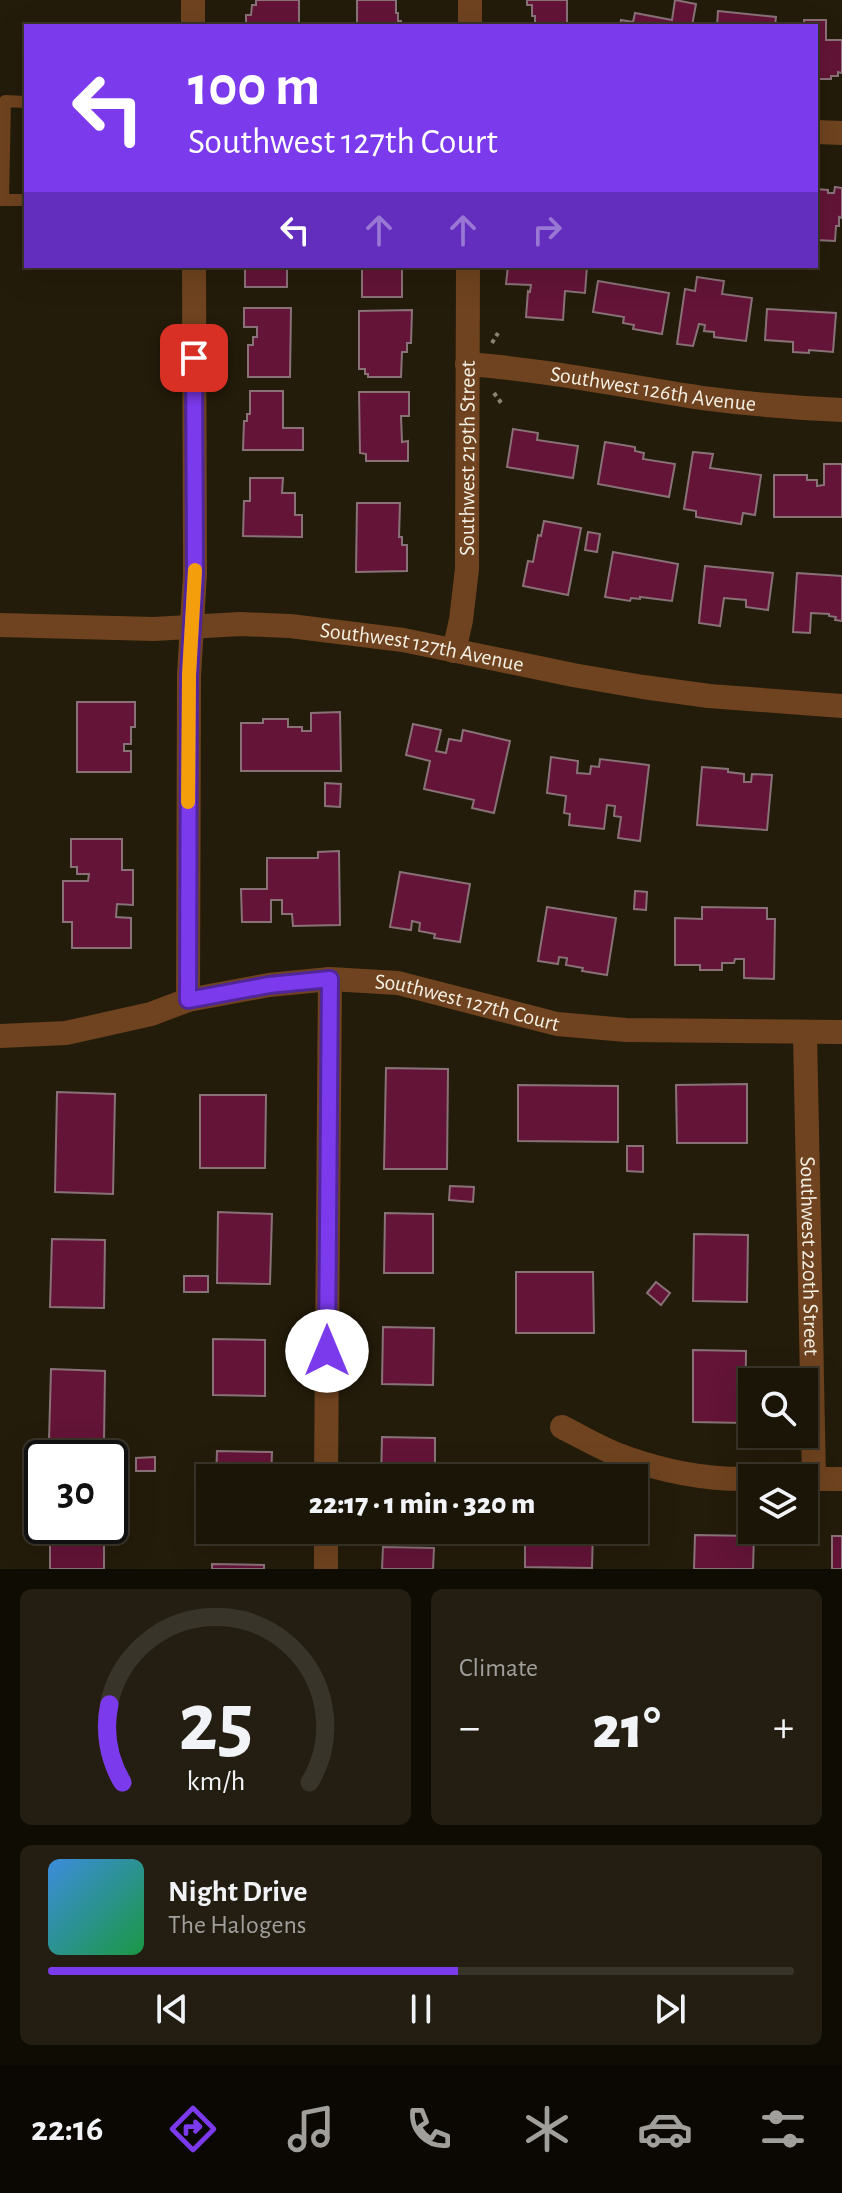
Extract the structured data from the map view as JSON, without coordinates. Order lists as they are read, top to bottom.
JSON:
{
  "streets": {
    "street": [
      "Southwest 126th Avenue",
      "Southwest 219th Street",
      "Southwest 127th Avenue",
      "Southwest 127th Court",
      "Southwest 220th Street"
    ]
  },
  "crossings": [
    ["Southwest 126th Avenue", "Southwest 219th Street"],
    ["Southwest 219th Street", "Southwest 127th Avenue"],
    ["Southwest 127th Court", "Southwest 220th Street"]
  ],
  "page": {
    "turn": ["100 m", "Southwest 127th Court"],
    "limit": "30",
    "trip": "22:17 · 1 min · 320 m",
    "tile": "Climate",
    "heat": ["−", "21°", "+"],
    "song": ["Night Drive", "The Halogens"],
    "tabs": "22:16",
    "gauge": ["25", "km/h"]
  }
}
